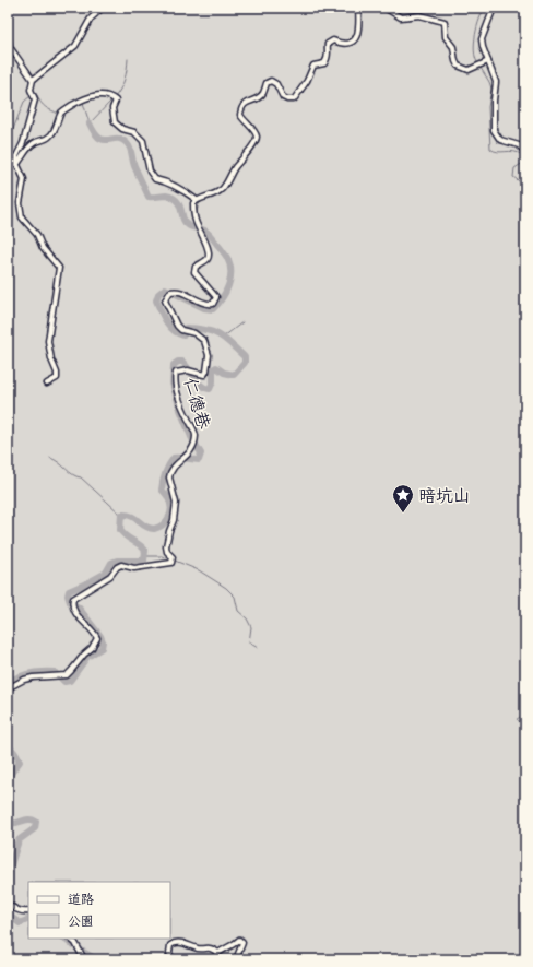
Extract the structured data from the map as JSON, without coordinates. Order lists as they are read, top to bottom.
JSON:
{
  "streets": {
    "street": ["仁德巷"]
  },
  "places": {
    "place": ["暗坑山"]
  },
  "legend": ["道路", "公園"]
}
